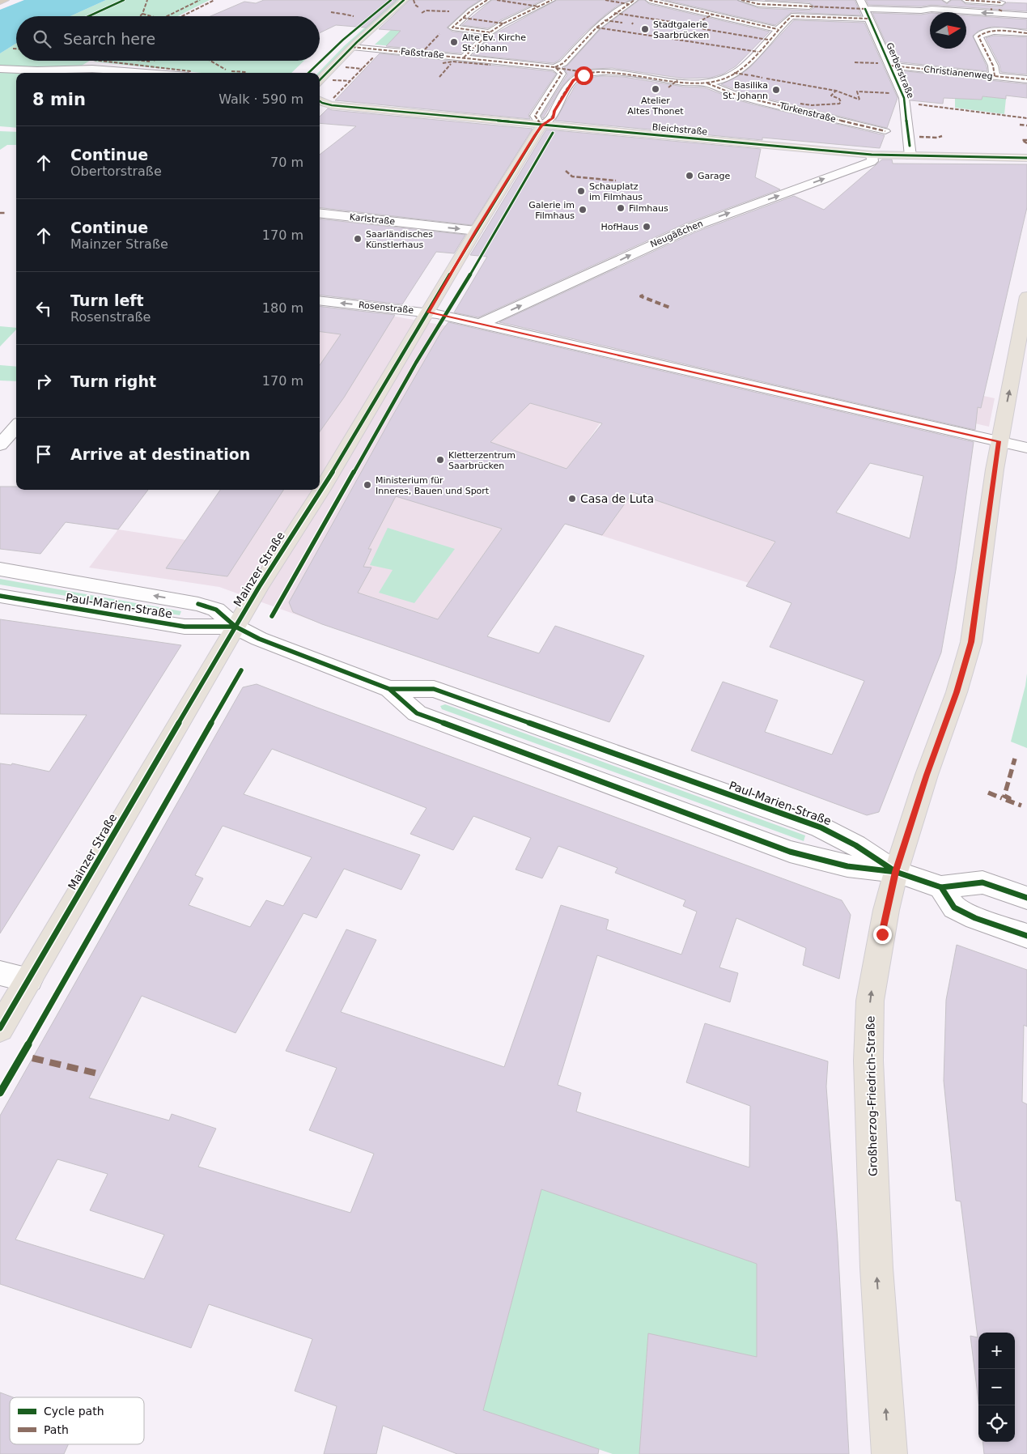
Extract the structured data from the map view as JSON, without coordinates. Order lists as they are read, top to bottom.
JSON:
{
  "streets": {
    "main road": ["Bleichstraße", "Mainzer Straße", "Großherzog-Friedrich-Straße"],
    "street": [
      "Faßstraße",
      "Gerberstraße",
      "Christianenweg",
      "Türkenstraße",
      "Karlstraße",
      "Neugäßchen",
      "Rosenstraße",
      "Paul-Marien-Straße"
    ]
  },
  "crossings": [
    ["Faßstraße", "Türkenstraße"],
    ["Gerberstraße", "Christianenweg"],
    ["Gerberstraße", "Bleichstraße"],
    ["Bleichstraße", "Neugäßchen"],
    ["Bleichstraße", "Mainzer Straße"],
    ["Karlstraße", "Mainzer Straße"],
    ["Neugäßchen", "Rosenstraße"],
    ["Rosenstraße", "Mainzer Straße"],
    ["Rosenstraße", "Großherzog-Friedrich-Straße"],
    ["Mainzer Straße", "Paul-Marien-Straße"],
    ["Paul-Marien-Straße", "Großherzog-Friedrich-Straße"]
  ],
  "one_way": ["Karlstraße", "Neugäßchen", "Großherzog-Friedrich-Straße"],
  "places": [
    "Stadtgalerie Saarbrücken",
    "Alte Ev. Kirche St. Johann",
    "Atelier Altes Thonet",
    "Basilika St. Johann",
    "Garage",
    "Schauplatz im Filmhaus",
    "Filmhaus",
    "Galerie im Filmhaus",
    "HofHaus",
    "Saarländisches Künstlerhaus",
    "Kletterzentrum Saarbrücken",
    "Ministerium für Inneres, Bauen und Sport",
    "Casa de Luta"
  ],
  "legend": ["Cycle path", "Path"],
  "north": "right",
  "page": {
    "search": "Search here",
    "heading": ["8 min", "Walk · 590 m"],
    "list": [
      ["Continue", "Obertorstraße", "70 m"],
      ["Continue", "Mainzer Straße", "170 m"],
      ["Turn left", "Rosenstraße", "180 m"],
      ["Turn right", "170 m"],
      "Arrive at destination"
    ],
    "map_buttons": ["+", "−"]
  }
}
